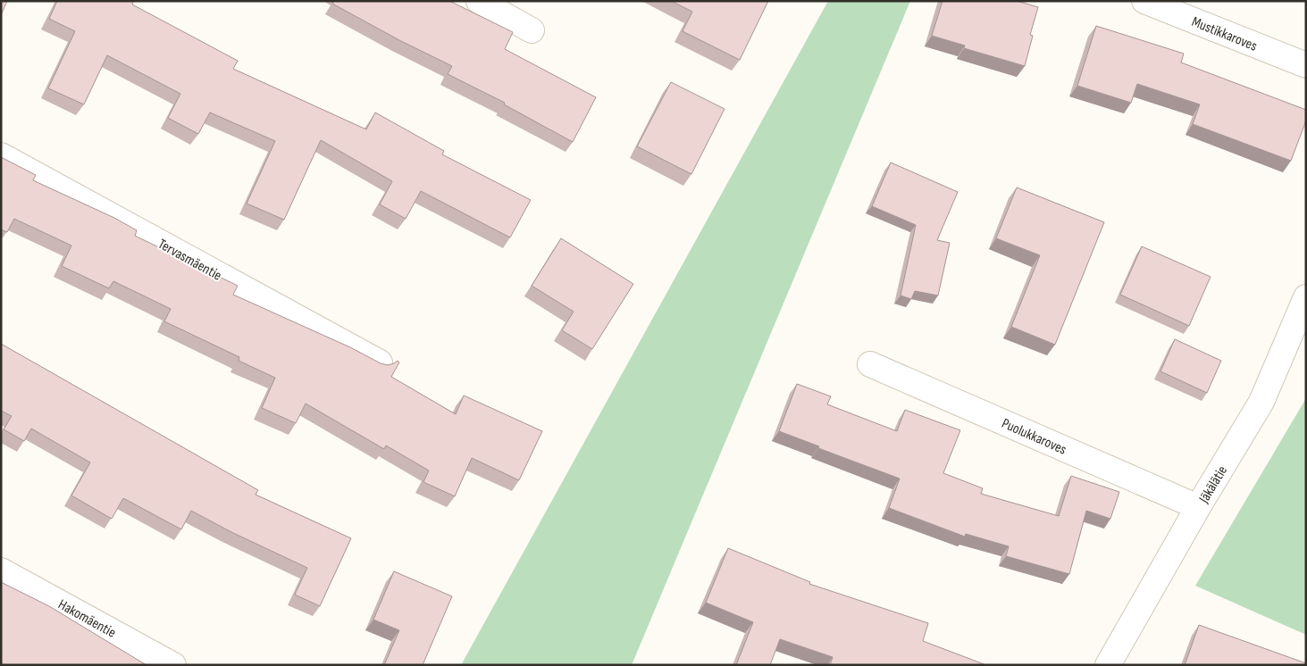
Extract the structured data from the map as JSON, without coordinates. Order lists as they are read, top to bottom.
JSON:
{
  "streets": {
    "street": [
      "Mustikkaroves",
      "Tervasmäentie",
      "Puolukkaroves",
      "Jäkälätie",
      "Hakomäentie"
    ]
  },
  "crossings": [
    ["Puolukkaroves", "Jäkälätie"]
  ]
}
